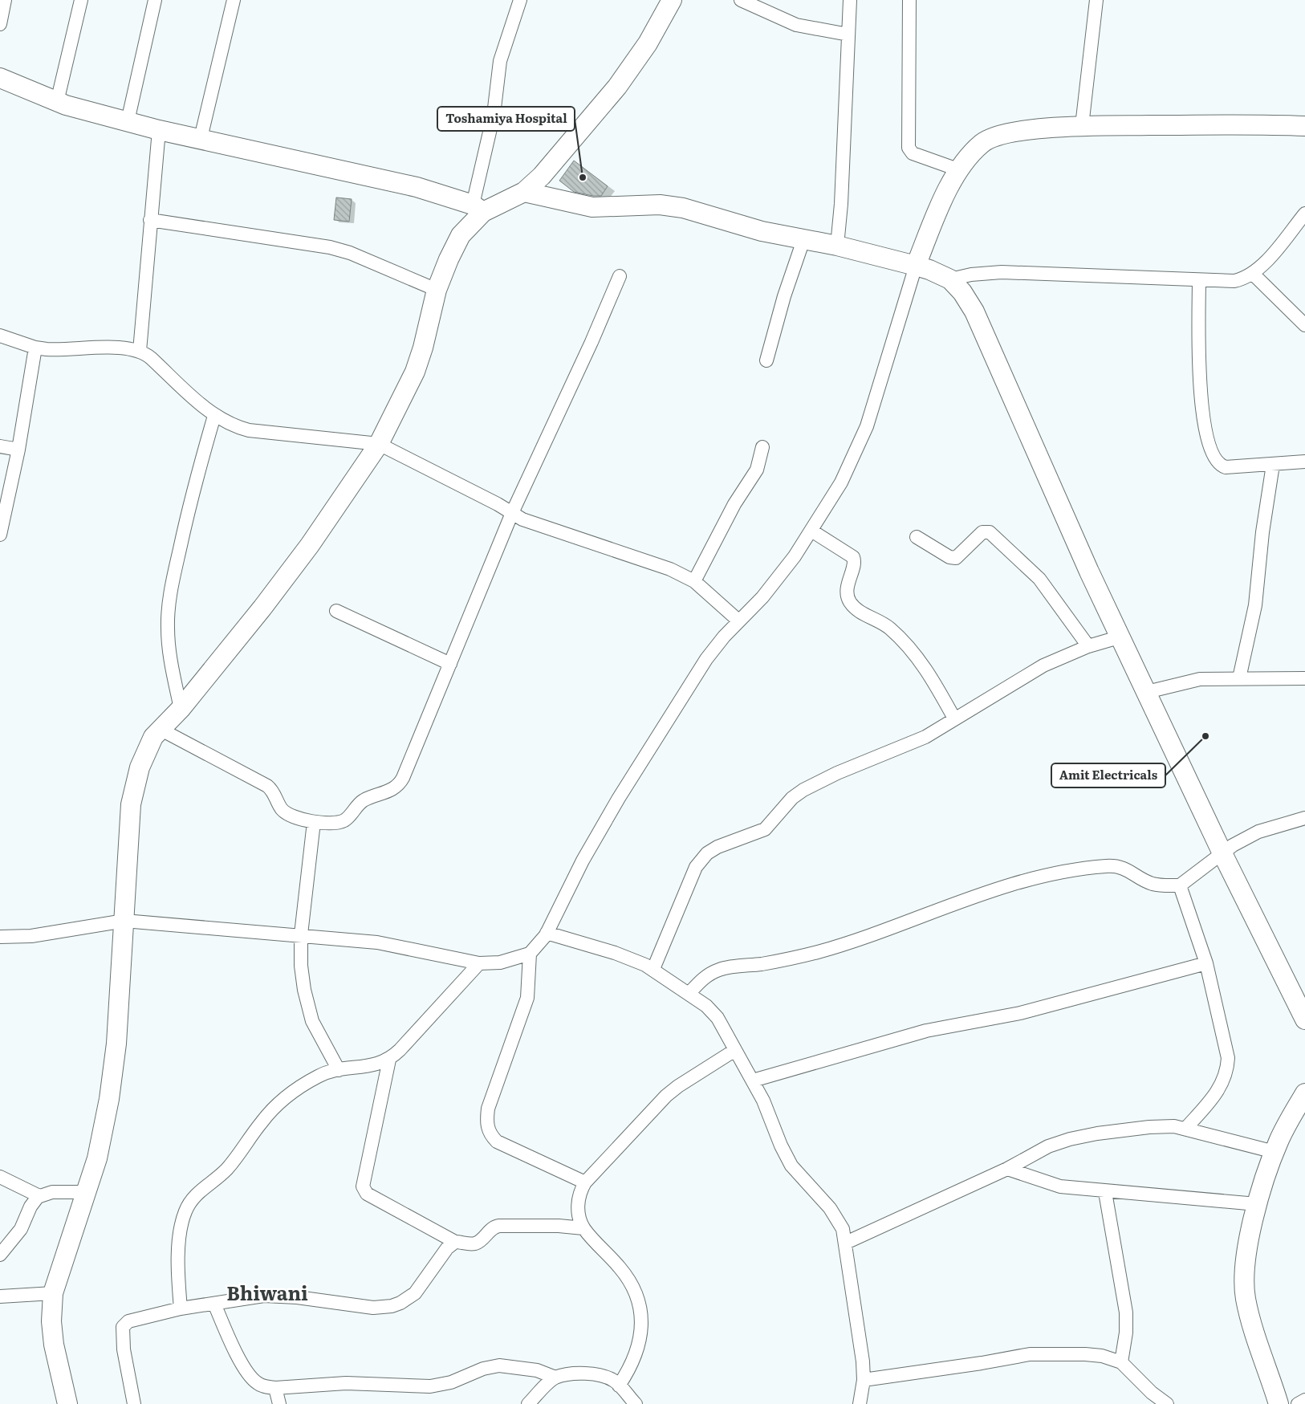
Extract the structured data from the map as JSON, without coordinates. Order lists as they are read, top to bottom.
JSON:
{
  "districts": ["Bhiwani"],
  "places": ["Toshamiya Hospital", "Amit Electricals"]
}
